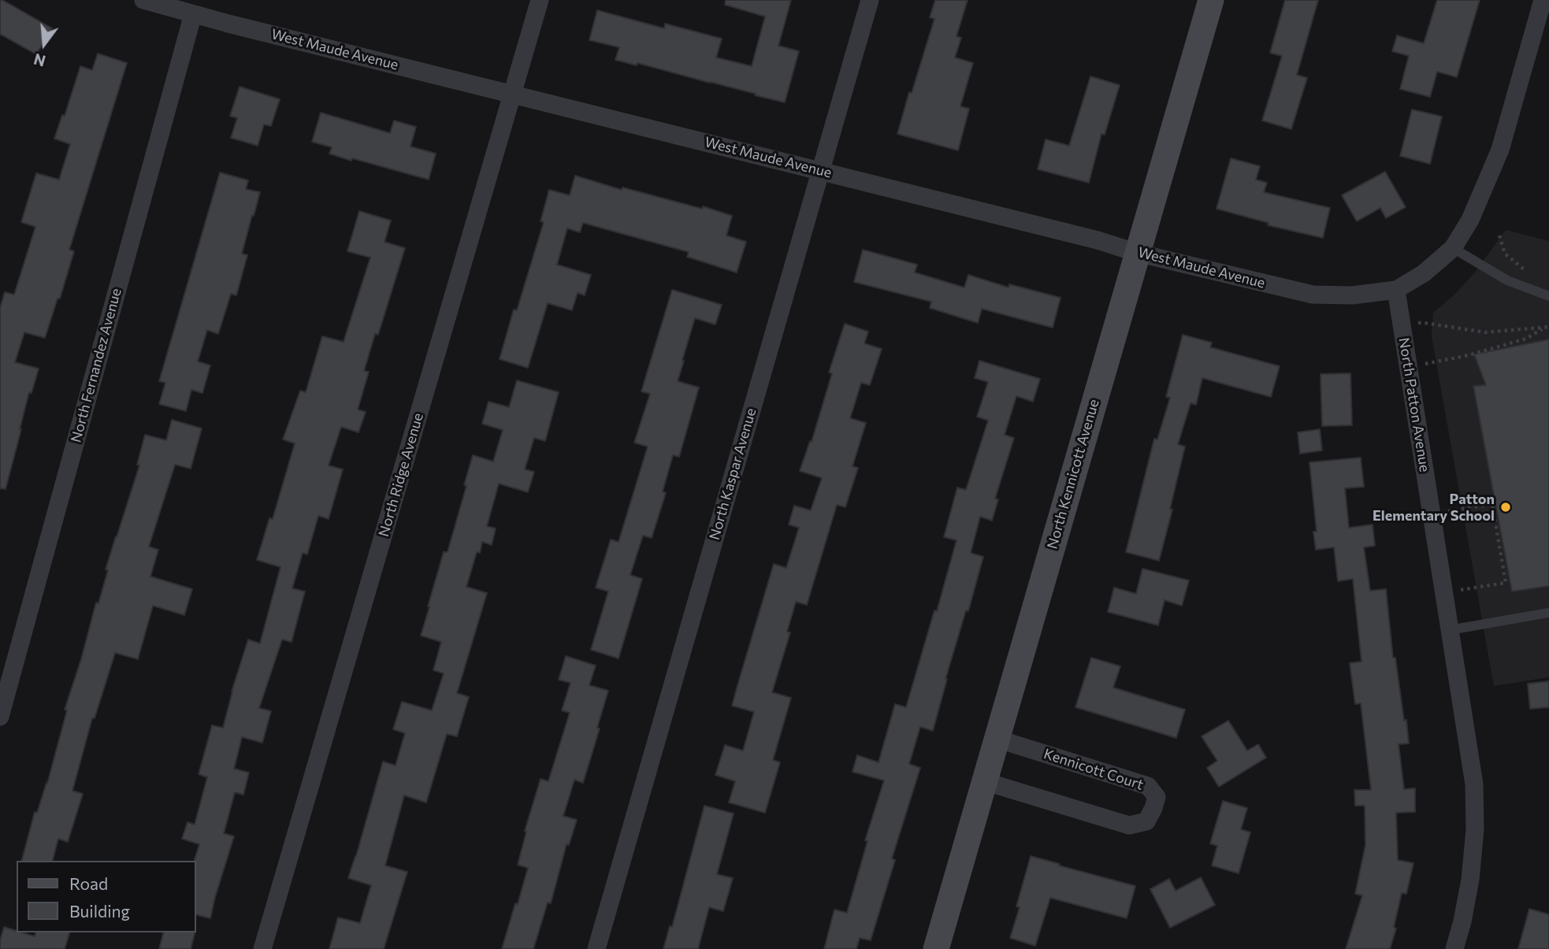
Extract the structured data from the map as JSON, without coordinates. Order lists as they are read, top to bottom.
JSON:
{
  "streets": {
    "street": [
      "West Maude Avenue",
      "North Fernandez Avenue",
      "North Patton Avenue",
      "North Kaspar Avenue",
      "North Kennicott Avenue",
      "North Ridge Avenue",
      "Kennicott Court"
    ]
  },
  "crossings": [
    ["West Maude Avenue", "North Fernandez Avenue"],
    ["West Maude Avenue", "North Patton Avenue"],
    ["West Maude Avenue", "North Kaspar Avenue"],
    ["West Maude Avenue", "North Kennicott Avenue"],
    ["West Maude Avenue", "North Ridge Avenue"],
    ["North Kennicott Avenue", "Kennicott Court"]
  ],
  "places": ["Patton Elementary School"],
  "legend": ["Road", "Building"],
  "north": "bottom"
}
